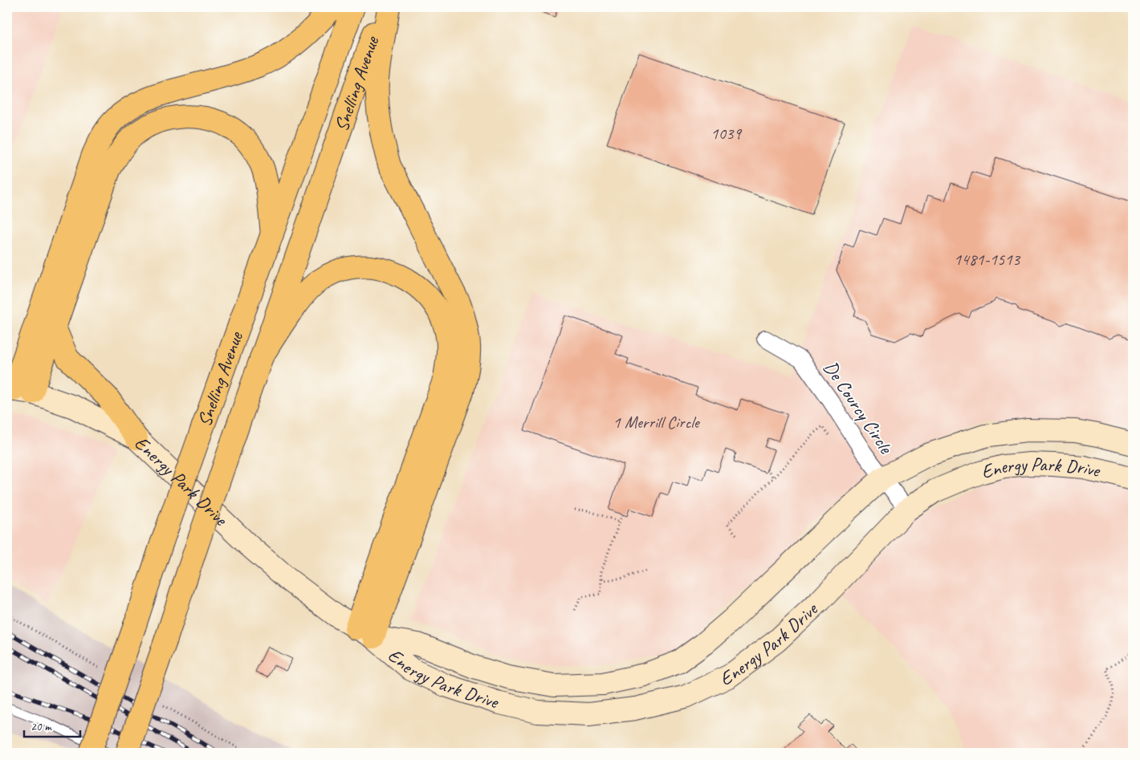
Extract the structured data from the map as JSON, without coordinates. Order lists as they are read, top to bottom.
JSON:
{
  "streets": {
    "main road": ["Snelling Avenue"],
    "street": ["De Courcy Circle", "Energy Park Drive"]
  },
  "crossings": [
    ["De Courcy Circle", "Energy Park Drive"]
  ],
  "house_numbers": ["1039", "1481-1513", "1 Merrill Circle"],
  "scale_bar": "20 m"
}
